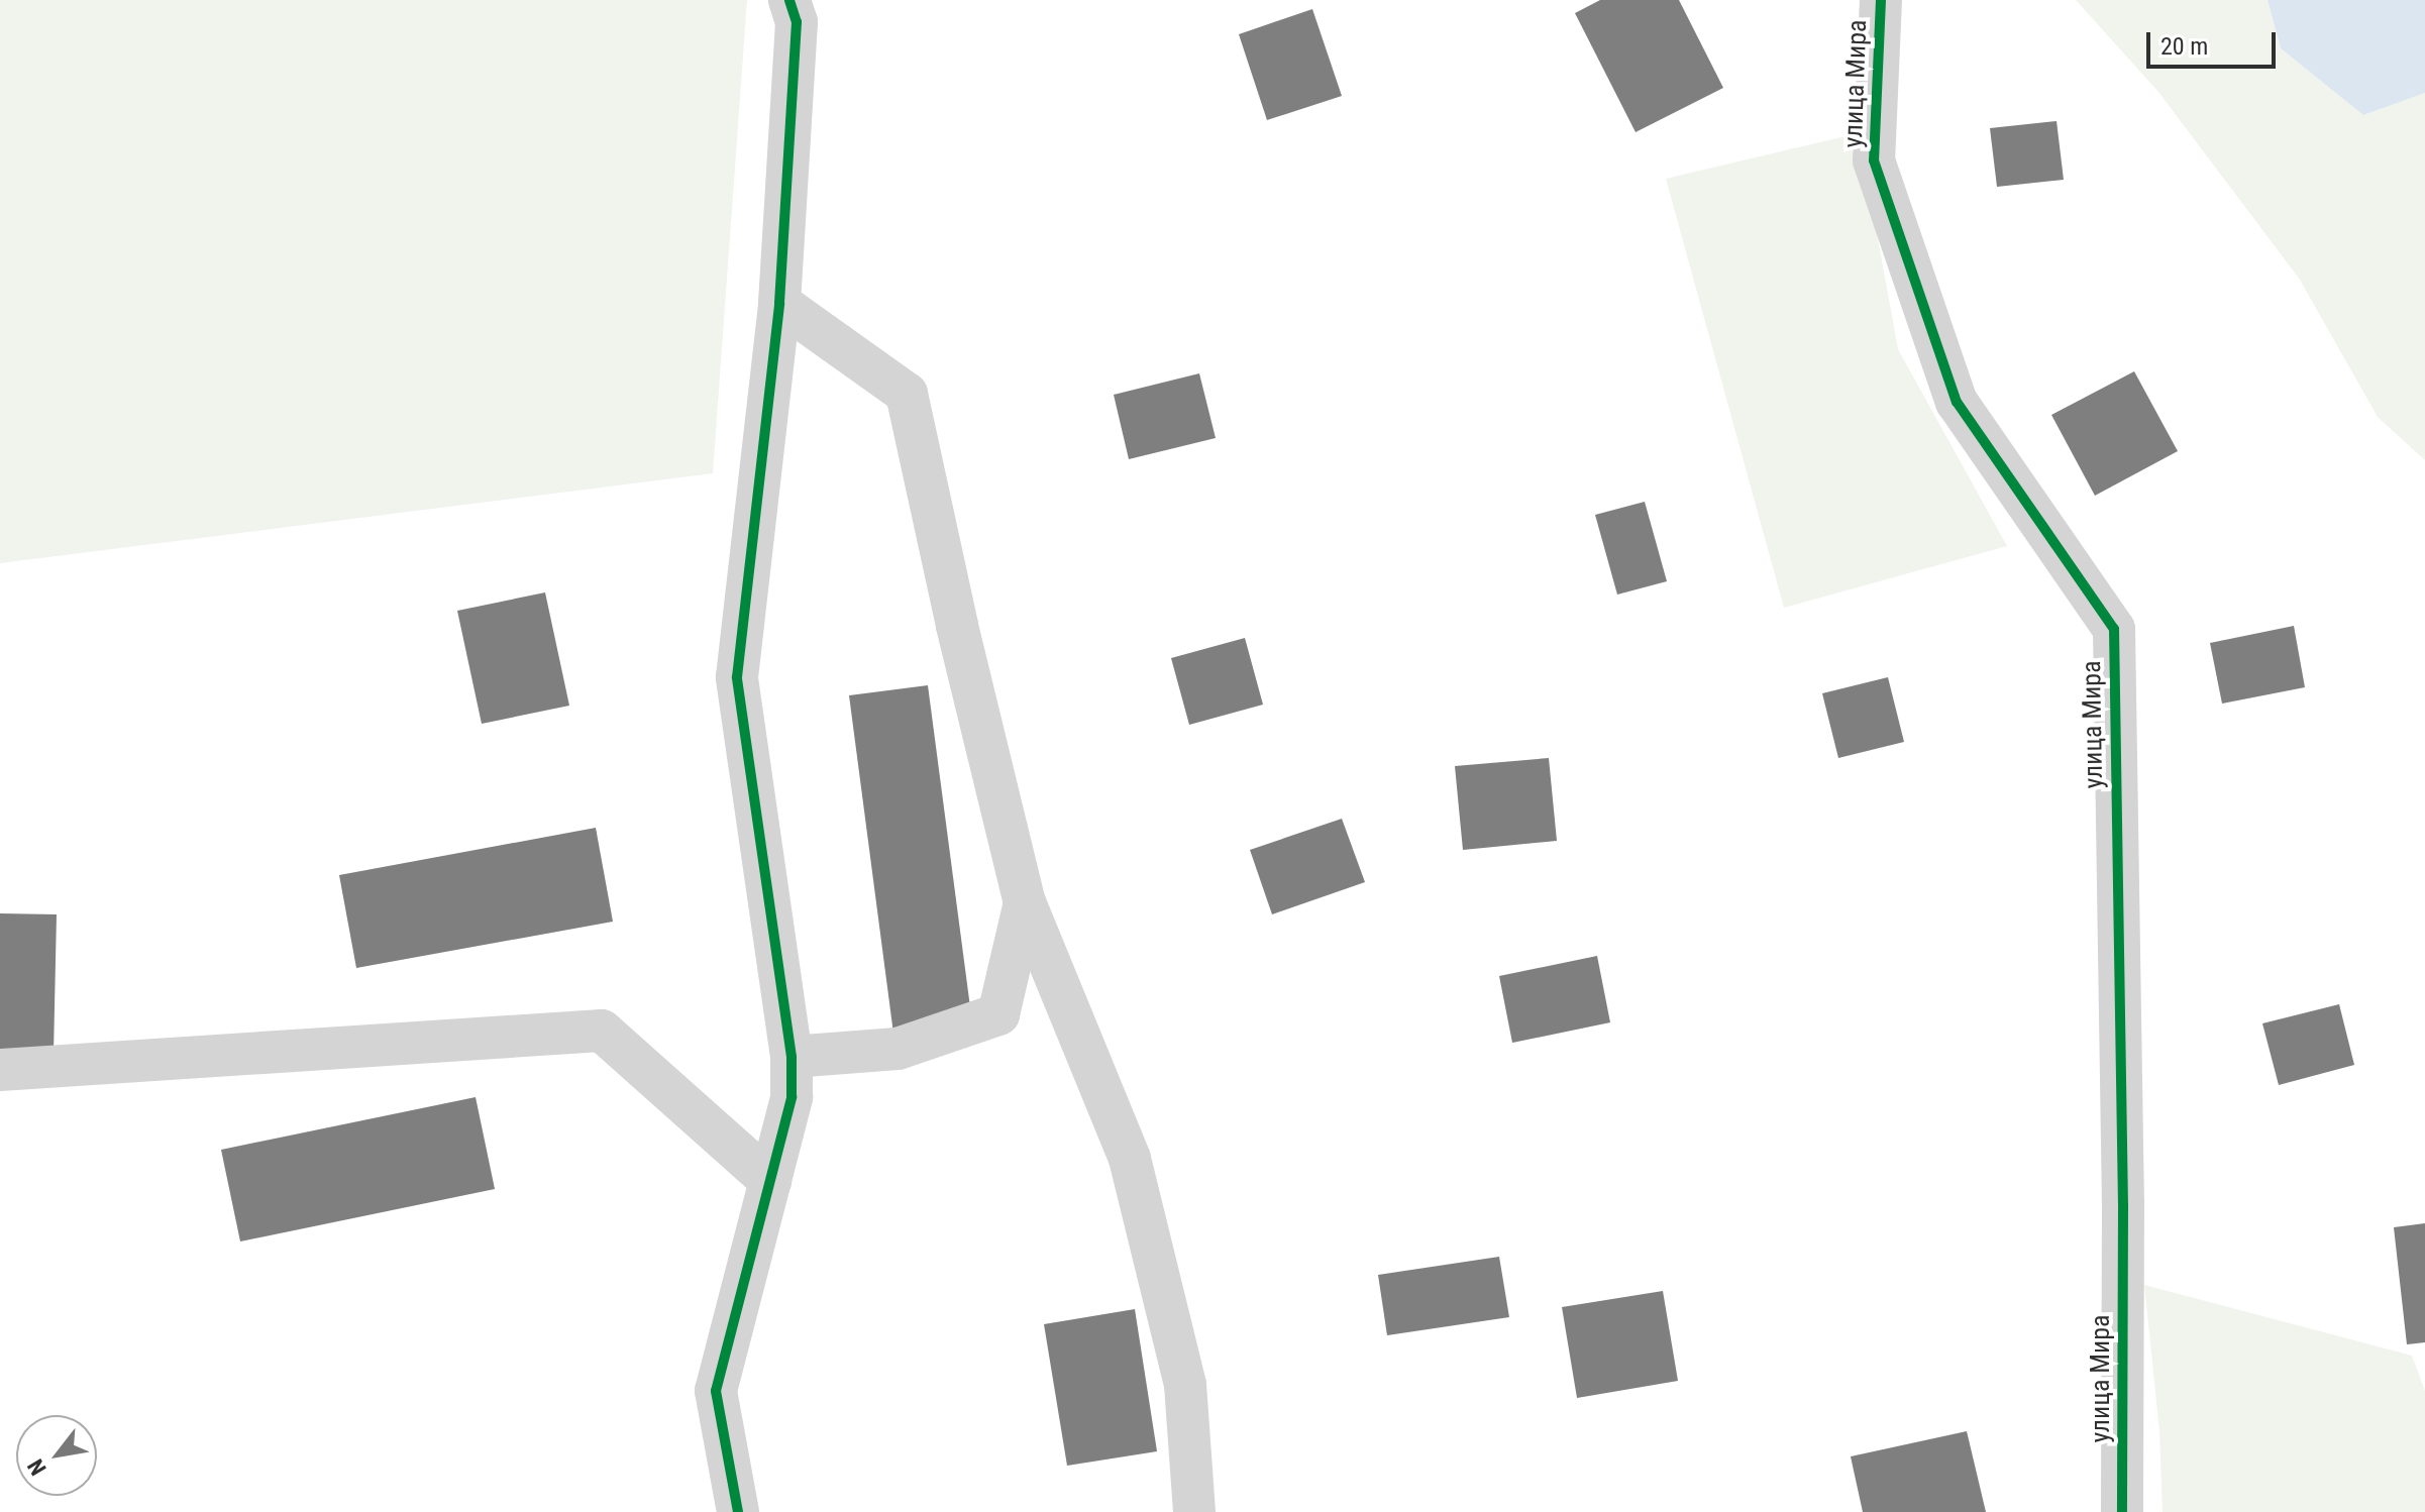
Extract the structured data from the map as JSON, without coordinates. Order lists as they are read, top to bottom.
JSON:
{
  "streets": {
    "street": ["улица Мира"]
  },
  "scale_bar": "20 m",
  "north": "bottom left"
}
